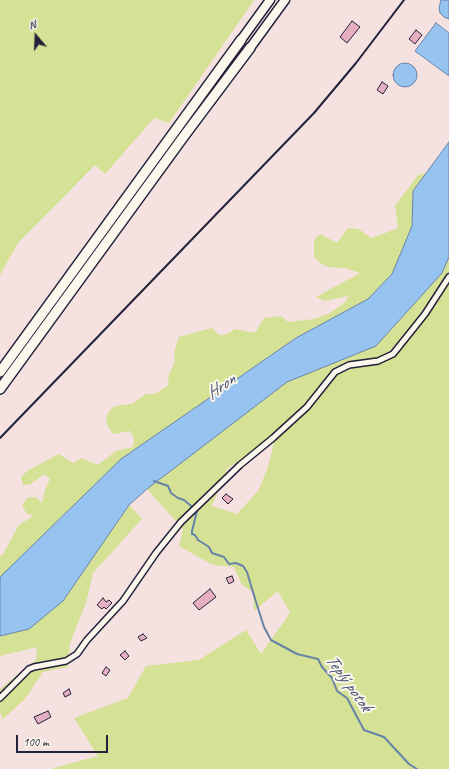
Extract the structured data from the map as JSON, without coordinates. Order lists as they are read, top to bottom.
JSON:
{
  "water": ["Hron", "Teplý potok"],
  "scale_bar": "100 m",
  "north": "top"
}
